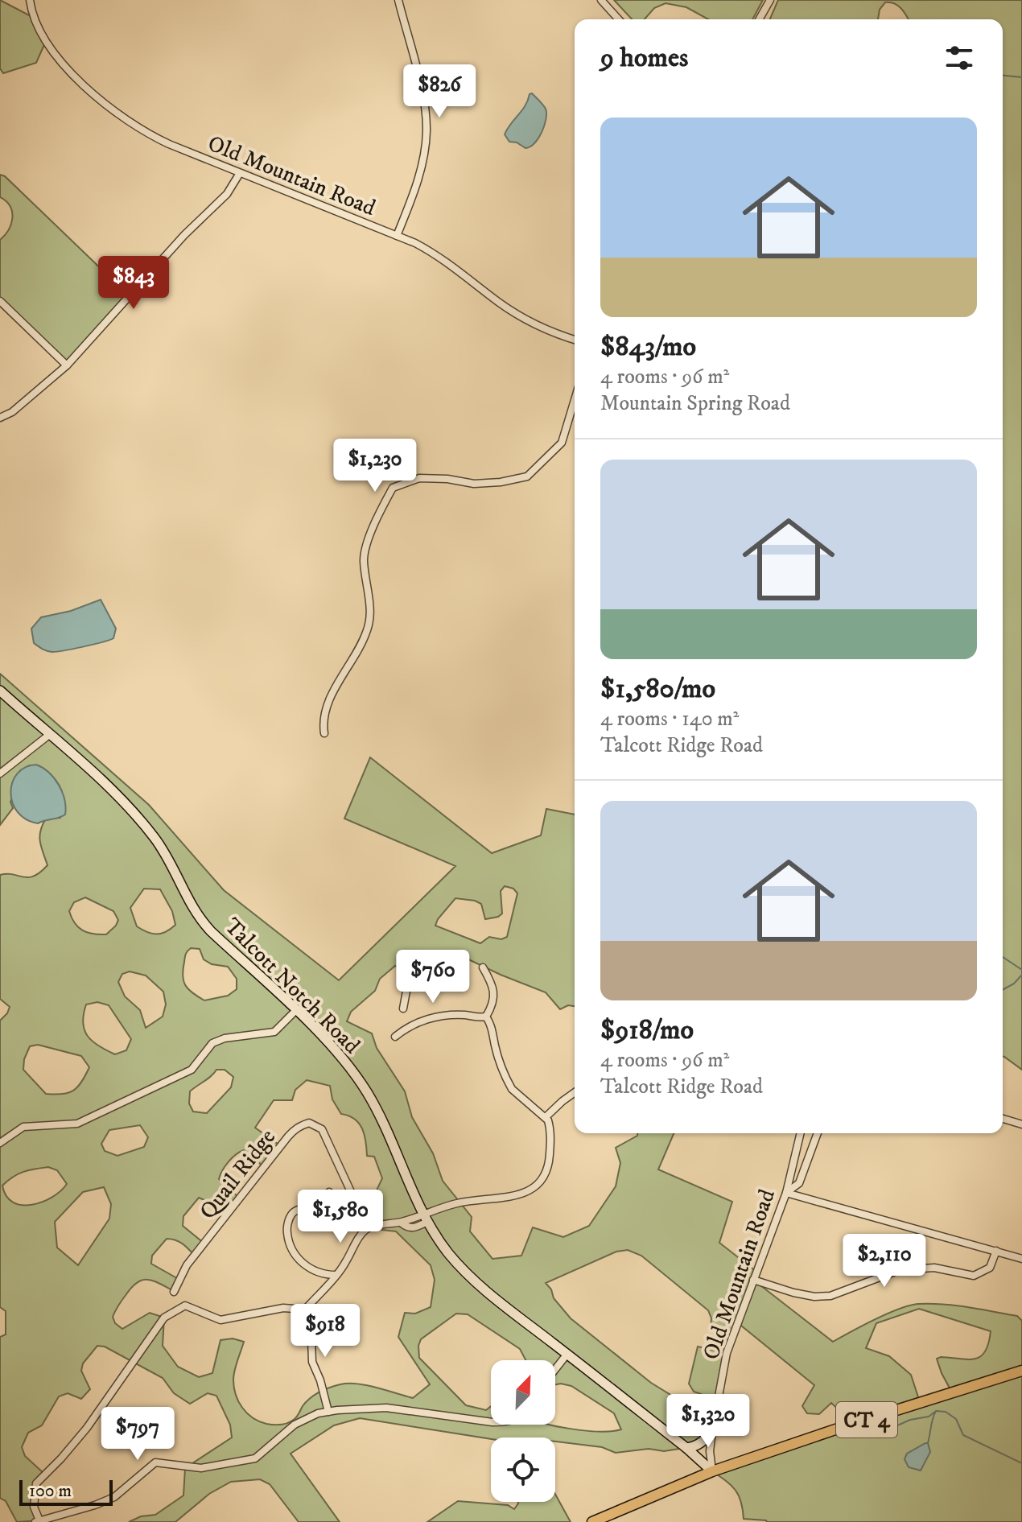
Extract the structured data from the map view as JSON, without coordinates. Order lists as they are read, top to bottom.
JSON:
{
  "streets": {
    "main road": ["CT 4"],
    "street": ["Old Mountain Road", "Talcott Notch Road", "Quail Ridge"]
  },
  "crossings": [
    ["Old Mountain Road", "Talcott Notch Road"],
    ["Old Mountain Road", "CT 4"],
    ["Talcott Notch Road", "CT 4"]
  ],
  "scale_bar": "100 m",
  "north": "top right",
  "page": {
    "heading": "9 homes",
    "price": [
      "$826",
      "$843",
      "$1,230",
      "$760",
      "$1,580",
      "$2,110",
      "$918",
      "$1,320",
      "$797"
    ],
    "list": [
      {
        "name": "$843/mo",
        "note": "4 rooms · 96 m² · Mountain Spring Road"
      },
      {
        "name": "$1,580/mo",
        "note": "4 rooms · 140 m² · Talcott Ridge Road"
      },
      {
        "name": "$918/mo",
        "note": "4 rooms · 96 m² · Talcott Ridge Road"
      }
    ],
    "scale": "100 m"
  }
}
